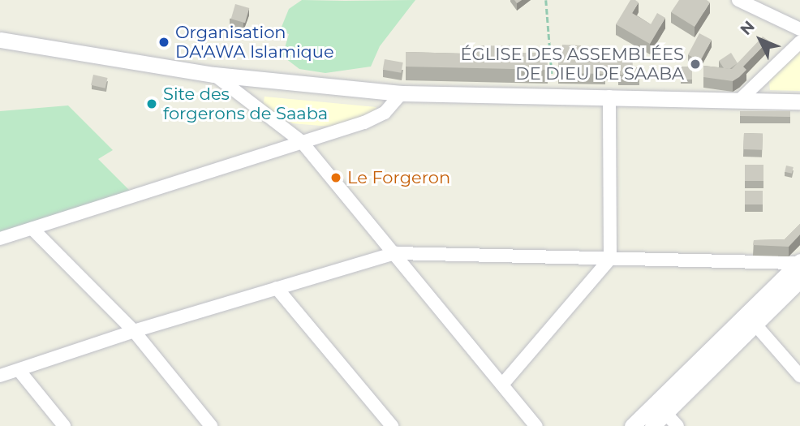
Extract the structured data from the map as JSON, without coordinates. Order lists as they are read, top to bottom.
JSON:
{
  "places": [
    "Organisation DA'AWA Islamique",
    "ÉGLISE DES ASSEMBLÉES DE DIEU DE SAABA",
    "Site des forgerons de Saaba",
    "Le Forgeron"
  ],
  "north": "top left"
}
